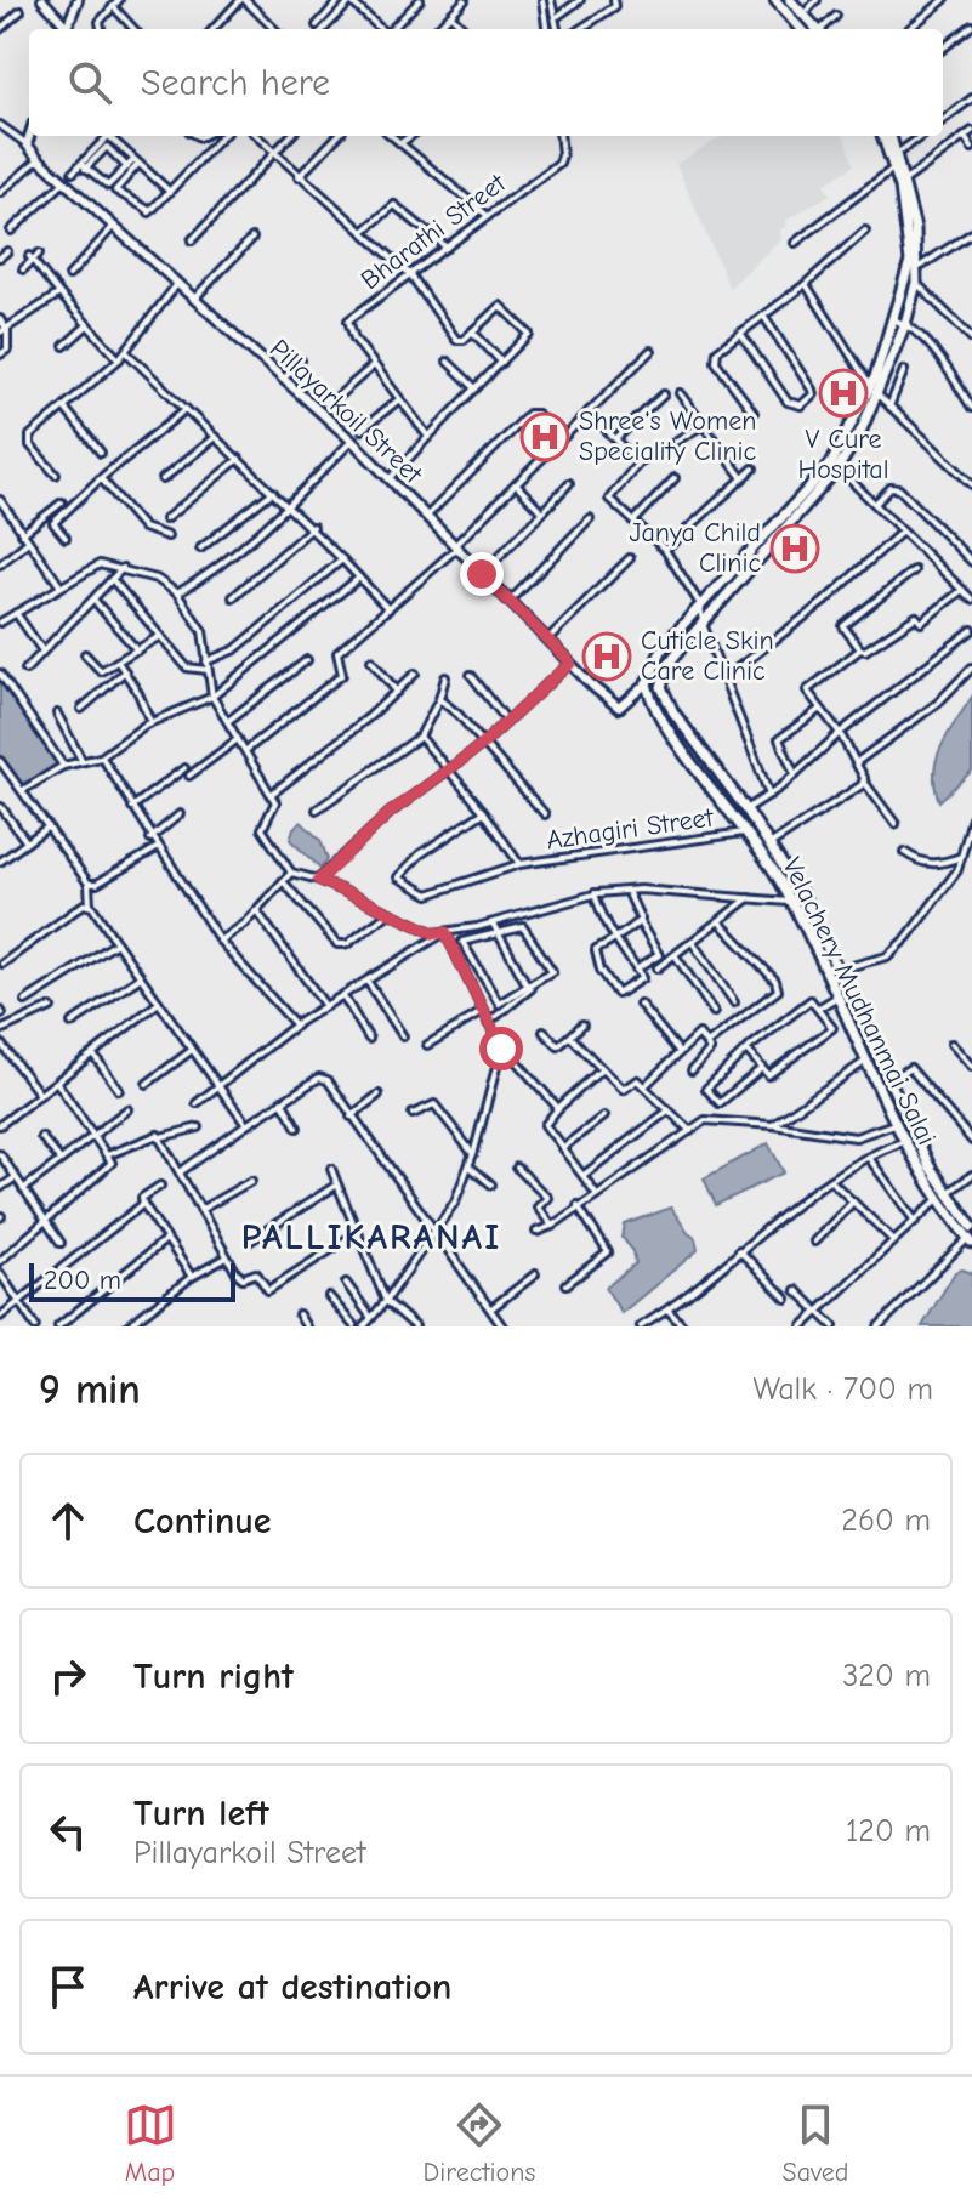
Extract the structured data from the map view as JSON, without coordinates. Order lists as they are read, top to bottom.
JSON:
{
  "streets": {
    "main road": ["Velachery Mudhanmai Salai"],
    "street": ["Bharathi Street", "Pillayarkoil Street", "Azhagiri Street"]
  },
  "crossings": [
    ["Pillayarkoil Street", "Velachery Mudhanmai Salai"],
    ["Azhagiri Street", "Velachery Mudhanmai Salai"]
  ],
  "districts": ["PALLIKARANAI"],
  "places": {
    "hospital": [
      "V Cure Hospital",
      "Shree's Women Speciality Clinic",
      "Janya Child Clinic",
      "Cuticle Skin Care Clinic"
    ]
  },
  "scale_bar": "200 m",
  "page": {
    "search": "Search here",
    "scale": "200 m",
    "heading": ["9 min", "Walk · 700 m"],
    "list": [
      ["Continue", "260 m"],
      ["Turn right", "320 m"],
      ["Turn left", "Pillayarkoil Street", "120 m"],
      "Arrive at destination"
    ],
    "nav": ["Map", "Directions", "Saved"]
  }
}
